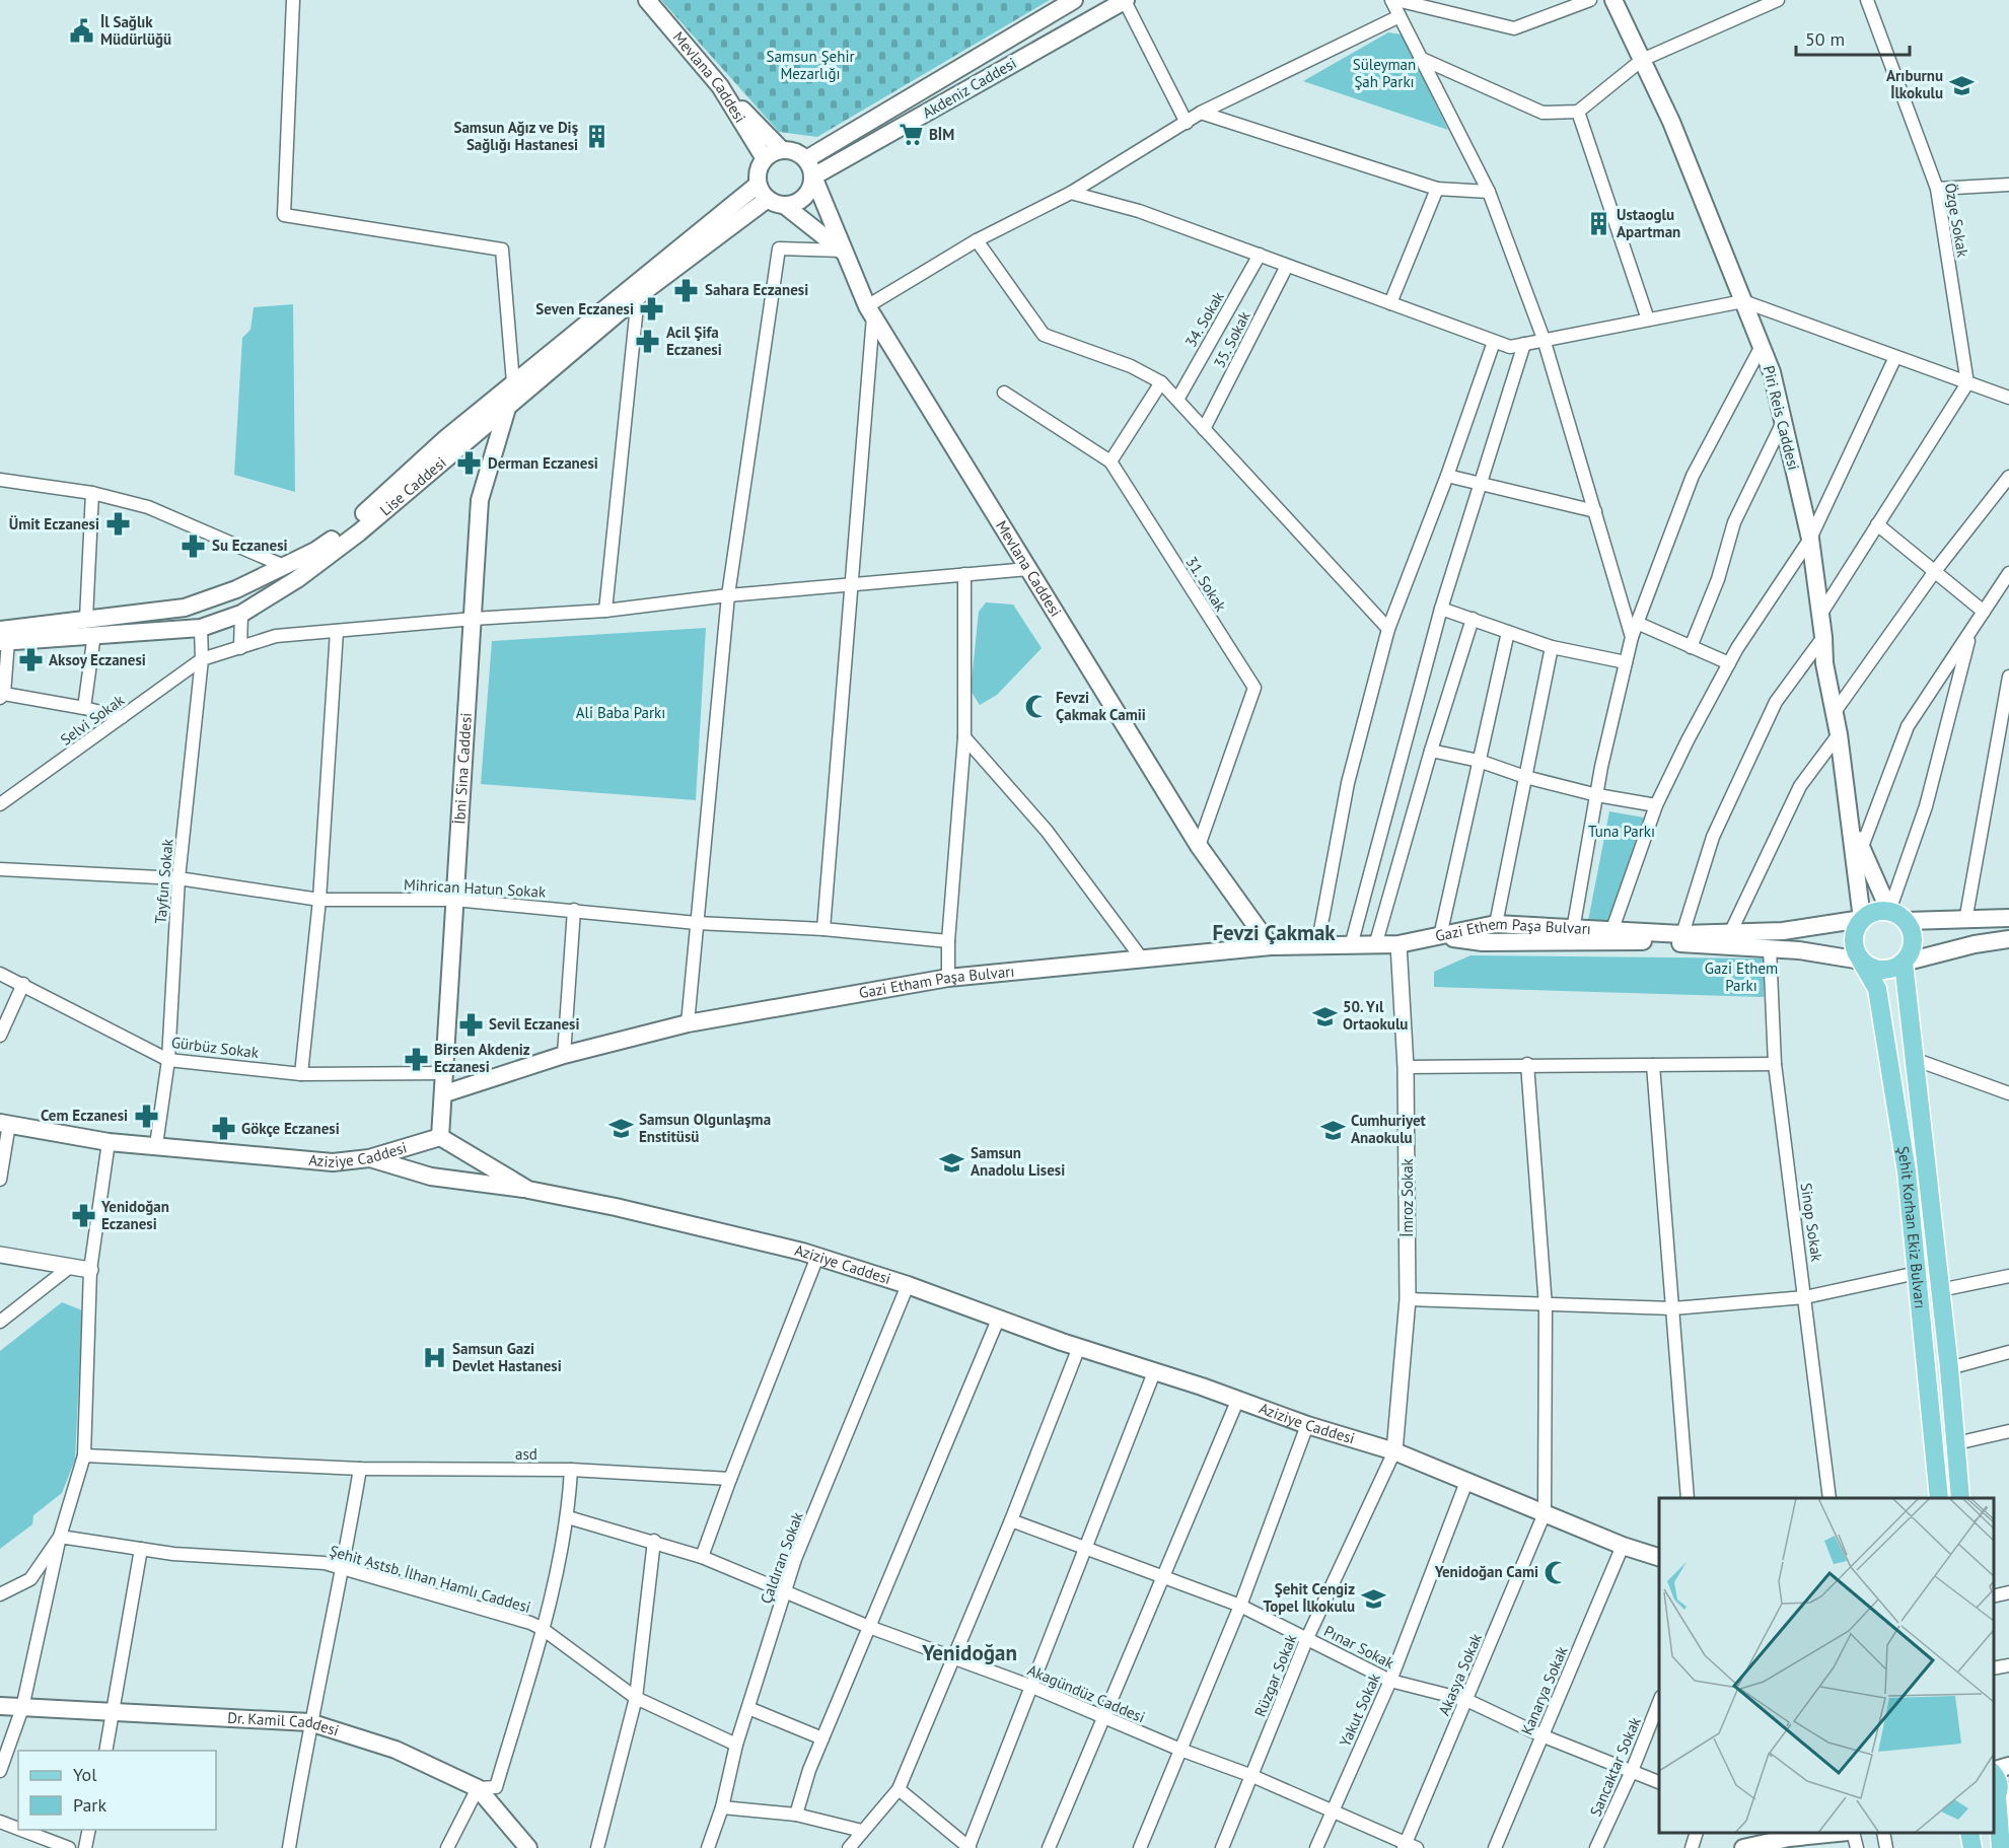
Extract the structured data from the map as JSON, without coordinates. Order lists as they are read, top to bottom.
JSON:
{
  "streets": {
    "main road": [
      "Mevlana Caddesi",
      "Akdeniz Caddesi",
      "Piri Reis Caddesi",
      "Lise Caddesi",
      "İbni Sina Caddesi",
      "Gazi Ethem Paşa Bulvarı",
      "Gazi Etham Paşa Bulvarı",
      "Aziziye Caddesi",
      "Şehit Korhan Ekiz Bulvarı",
      "Dr. Kamil Caddesi"
    ],
    "street": [
      "Özge Sokak",
      "34. Sokak",
      "35. Sokak",
      "31. Sokak",
      "Selvi Sokak",
      "Tayfun Sokak",
      "Mihrican Hatun Sokak",
      "Gürbüz Sokak",
      "İmroz Sokak",
      "Sinop Sokak",
      "asd",
      "Çaldıran Sokak",
      "Şehit Astsb. İlhan Hamlı Caddesi",
      "Pınar Sokak",
      "Akasya Sokak",
      "Rüzgar Sokak",
      "Kanarya Sokak",
      "Akagündüz Caddesi",
      "Yakut Sokak",
      "Sancaktar Sokak"
    ]
  },
  "crossings": [
    ["Mevlana Caddesi", "Akdeniz Caddesi"],
    ["Mevlana Caddesi", "Lise Caddesi"],
    ["Mevlana Caddesi", "31. Sokak"],
    ["Mevlana Caddesi", "Gazi Etham Paşa Bulvarı"],
    ["Akdeniz Caddesi", "Lise Caddesi"],
    ["Piri Reis Caddesi", "Gazi Ethem Paşa Bulvarı"],
    ["Piri Reis Caddesi", "Şehit Korhan Ekiz Bulvarı"],
    ["Lise Caddesi", "İbni Sina Caddesi"],
    ["Lise Caddesi", "Tayfun Sokak"],
    ["Selvi Sokak", "Tayfun Sokak"],
    ["İbni Sina Caddesi", "Mihrican Hatun Sokak"],
    ["İbni Sina Caddesi", "Gazi Etham Paşa Bulvarı"],
    ["İbni Sina Caddesi", "Gürbüz Sokak"],
    ["İbni Sina Caddesi", "Aziziye Caddesi"],
    ["Tayfun Sokak", "Mihrican Hatun Sokak"],
    ["Tayfun Sokak", "Gürbüz Sokak"],
    ["Tayfun Sokak", "Aziziye Caddesi"],
    ["Gazi Ethem Paşa Bulvarı", "Gazi Etham Paşa Bulvarı"],
    ["Gazi Ethem Paşa Bulvarı", "Sinop Sokak"],
    ["Gazi Ethem Paşa Bulvarı", "Şehit Korhan Ekiz Bulvarı"],
    ["Gazi Etham Paşa Bulvarı", "İmroz Sokak"],
    ["Aziziye Caddesi", "İmroz Sokak"],
    ["Aziziye Caddesi", "Çaldıran Sokak"],
    ["Aziziye Caddesi", "Akasya Sokak"],
    ["Aziziye Caddesi", "Rüzgar Sokak"],
    ["Aziziye Caddesi", "Kanarya Sokak"],
    ["Aziziye Caddesi", "Yakut Sokak"],
    ["İmroz Sokak", "Rüzgar Sokak"],
    ["Çaldıran Sokak", "Şehit Astsb. İlhan Hamlı Caddesi"],
    ["Çaldıran Sokak", "Akagündüz Caddesi"],
    ["Pınar Sokak", "Akasya Sokak"],
    ["Pınar Sokak", "Rüzgar Sokak"],
    ["Pınar Sokak", "Kanarya Sokak"],
    ["Pınar Sokak", "Yakut Sokak"],
    ["Pınar Sokak", "Sancaktar Sokak"],
    ["Akasya Sokak", "Akagündüz Caddesi"],
    ["Rüzgar Sokak", "Akagündüz Caddesi"],
    ["Akagündüz Caddesi", "Yakut Sokak"]
  ],
  "districts": ["Fevzi Çakmak", "Yenidoğan"],
  "parks": [
    "Samsun Şehir Mezarlığı",
    "Süleyman Şah Parkı",
    "Ali Baba Parkı",
    "Tuna Parkı",
    "Gazi Ethem Parkı"
  ],
  "places": {
    "public building": ["İl Sağlık Müdürlüğü"],
    "school or university": [
      "Arıburnu İlkokulu",
      "50. Yıl Ortaokulu",
      "Samsun Olgunlaşma Enstitüsü",
      "Cumhuriyet Anaokulu",
      "Samsun Anadolu Lisesi",
      "Şehit Cengiz Topel İlkokulu"
    ],
    "supermarket": ["BİM"],
    "building": ["Samsun Ağız ve Diş Sağlığı Hastanesi", "Ustaoglu Apartman"],
    "pharmacy": [
      "Sahara Eczanesi",
      "Seven Eczanesi",
      "Acil Şifa Eczanesi",
      "Derman Eczanesi",
      "Ümit Eczanesi",
      "Su Eczanesi",
      "Aksoy Eczanesi",
      "Sevil Eczanesi",
      "Birsen Akdeniz Eczanesi",
      "Cem Eczanesi",
      "Gökçe Eczanesi",
      "Yenidoğan Eczanesi"
    ],
    "mosque": ["Fevzi Çakmak Camii", "Yenidoğan Cami"],
    "hospital": ["Samsun Gazi Devlet Hastanesi"]
  },
  "legend": ["Yol", "Park"],
  "scale_bar": "50 m"
}
